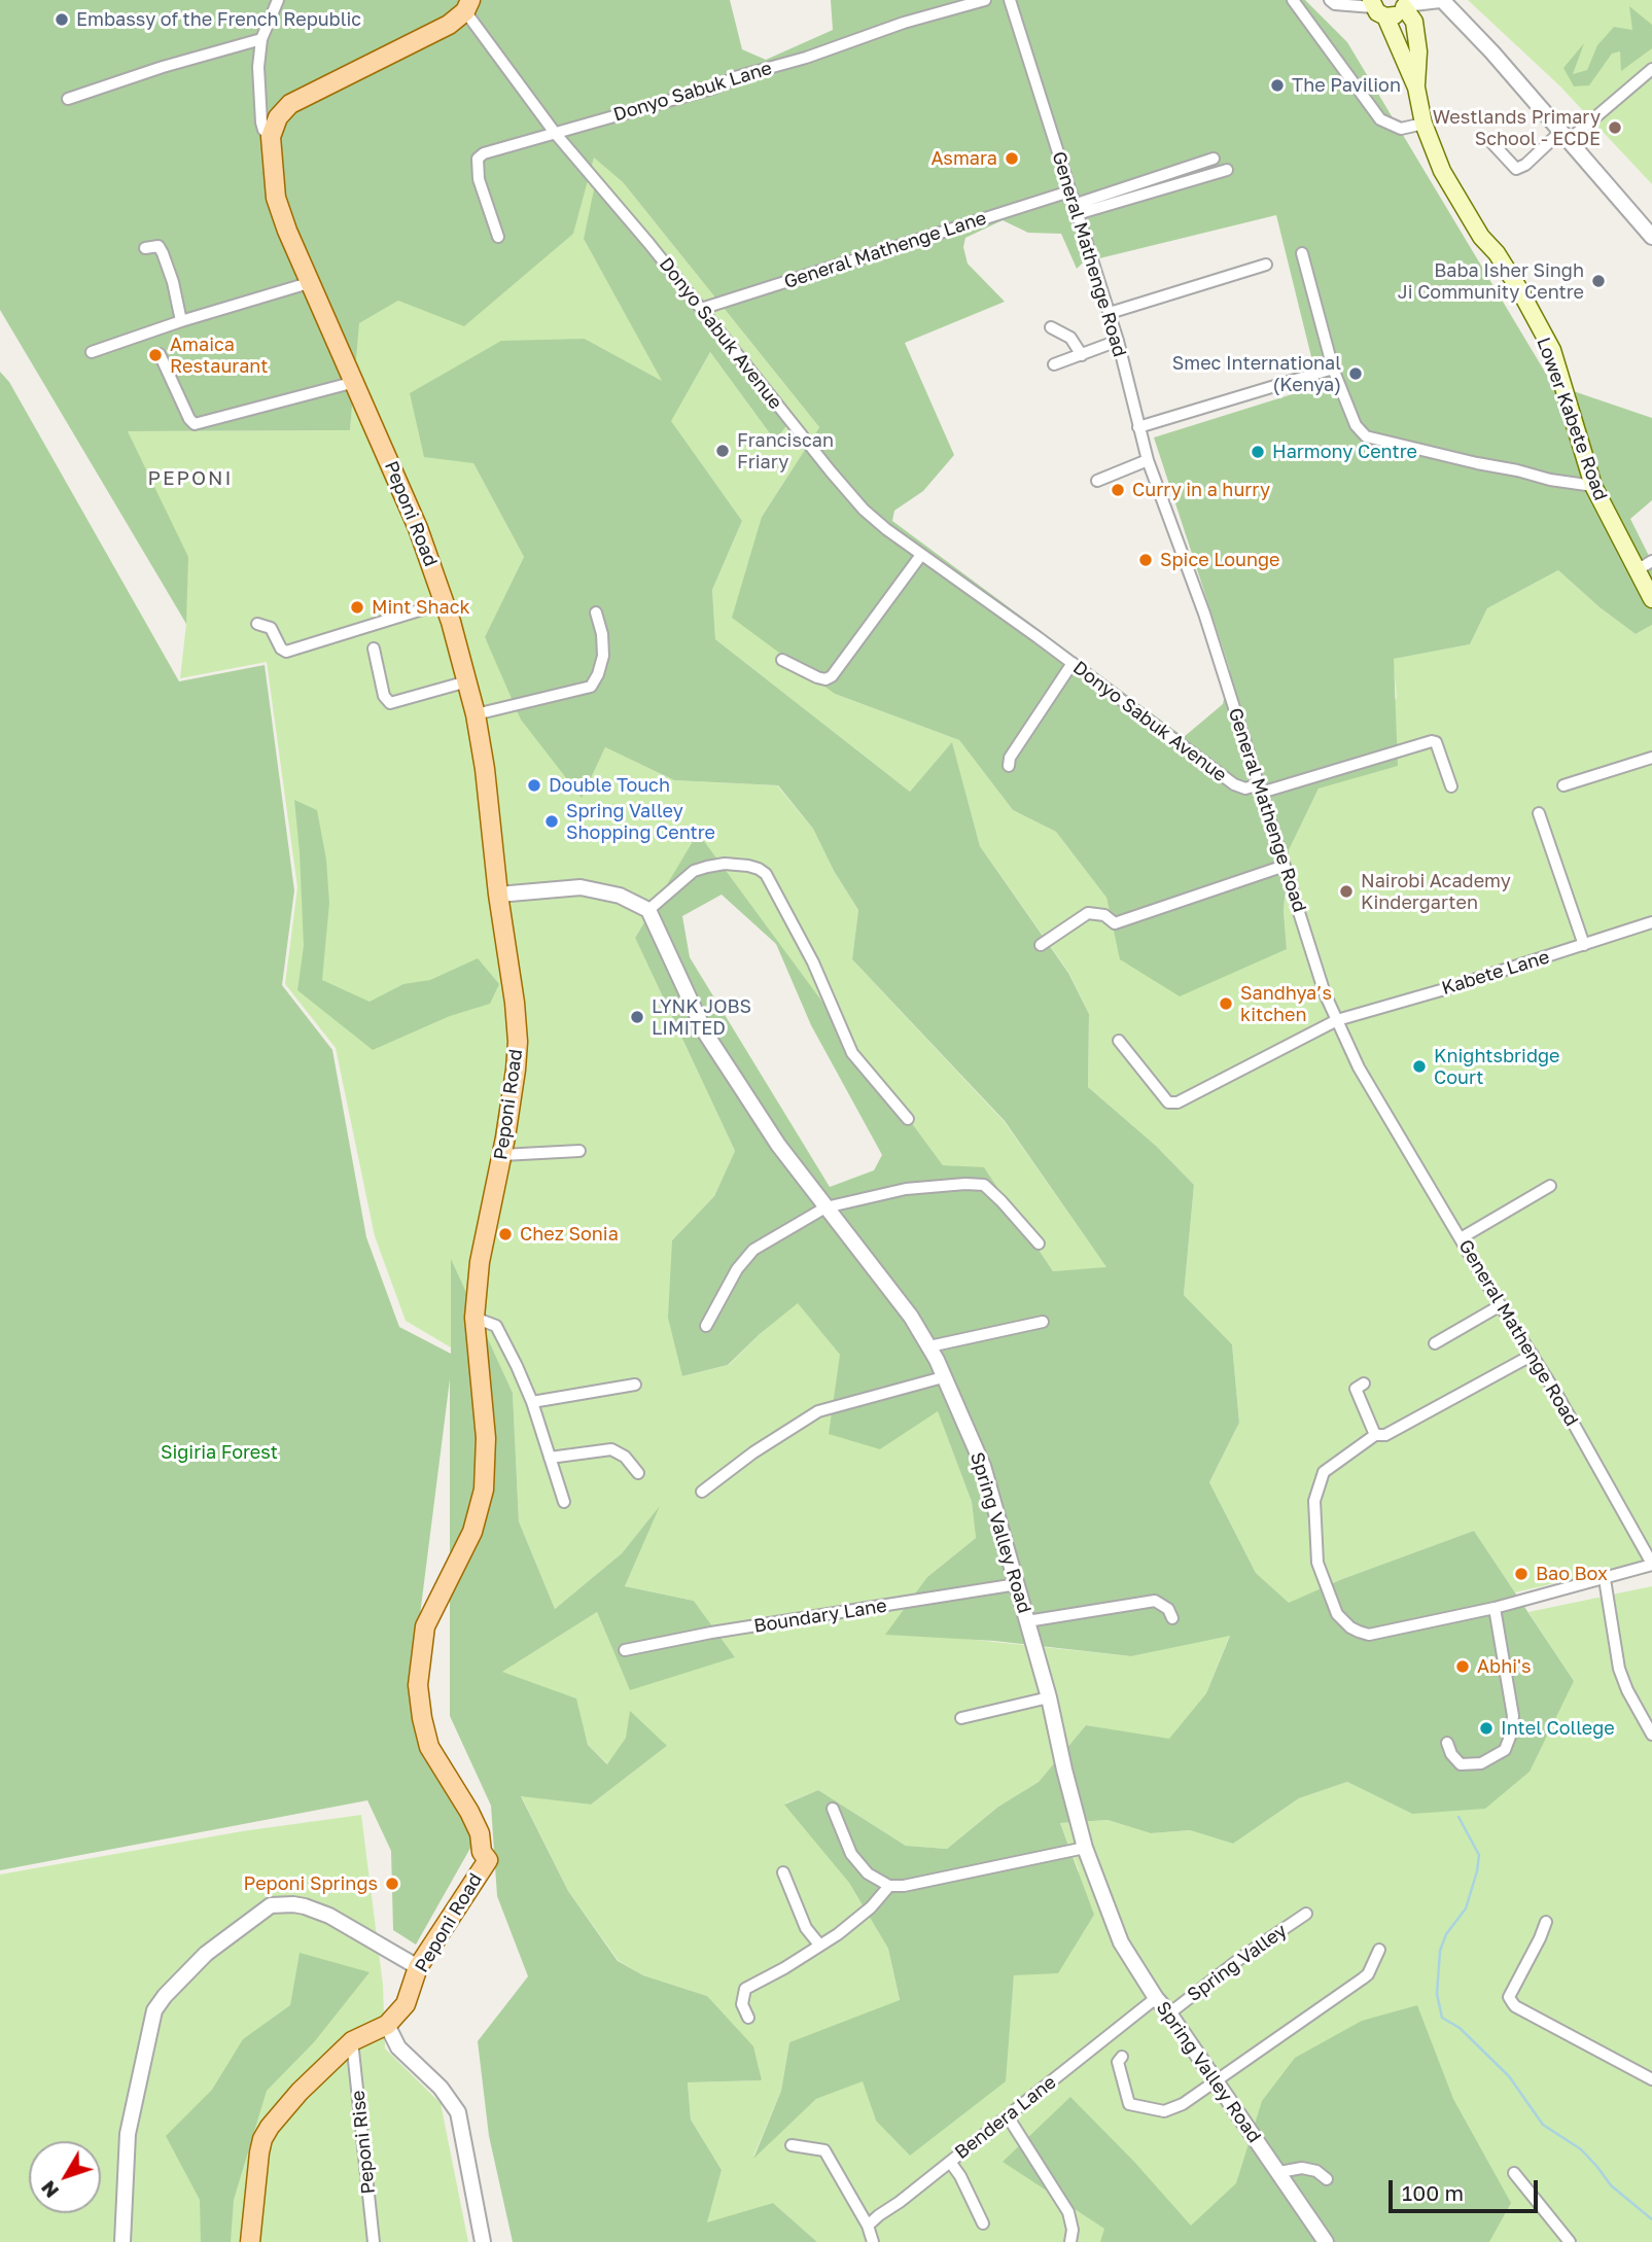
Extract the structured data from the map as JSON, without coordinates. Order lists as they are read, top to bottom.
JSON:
{
  "streets": {
    "main road": ["Lower Kabete Road", "Peponi Road"],
    "street": [
      "Donyo Sabuk Lane",
      "General Mathenge Lane",
      "General Mathenge Road",
      "Donyo Sabuk Avenue",
      "Kabete Lane",
      "Spring Valley Road",
      "Boundary Lane",
      "Spring Valley",
      "Bendera Lane",
      "Peponi Rise"
    ]
  },
  "crossings": [
    ["Donyo Sabuk Lane", "Donyo Sabuk Avenue"],
    ["General Mathenge Lane", "General Mathenge Road"],
    ["General Mathenge Lane", "Donyo Sabuk Avenue"],
    ["General Mathenge Road", "Donyo Sabuk Avenue"],
    ["General Mathenge Road", "Kabete Lane"],
    ["Peponi Road", "Peponi Rise"],
    ["Spring Valley Road", "Boundary Lane"],
    ["Spring Valley Road", "Spring Valley"],
    ["Spring Valley Road", "Bendera Lane"]
  ],
  "districts": ["PEPONI"],
  "parks": ["Sigiria Forest"],
  "places": [
    "Embassy of the French Republic",
    "The Pavilion",
    "Westlands Primary School - ECDE",
    "Asmara",
    "Baba Isher Singh Ji Community Centre",
    "Amaica Restaurant",
    "Smec International (Kenya)",
    "Franciscan Friary",
    "Harmony Centre",
    "Curry in a hurry",
    "Spice Lounge",
    "Mint Shack",
    "Double Touch",
    "Spring Valley Shopping Centre",
    "Nairobi Academy Kindergarten",
    "Sandhya’s kitchen",
    "LYNK JOBS LIMITED",
    "Knightsbridge Court",
    "Chez Sonia",
    "Bao Box",
    "Abhi's",
    "Intel College",
    "Peponi Springs"
  ],
  "scale_bar": "100 m",
  "north": "bottom left"
}
